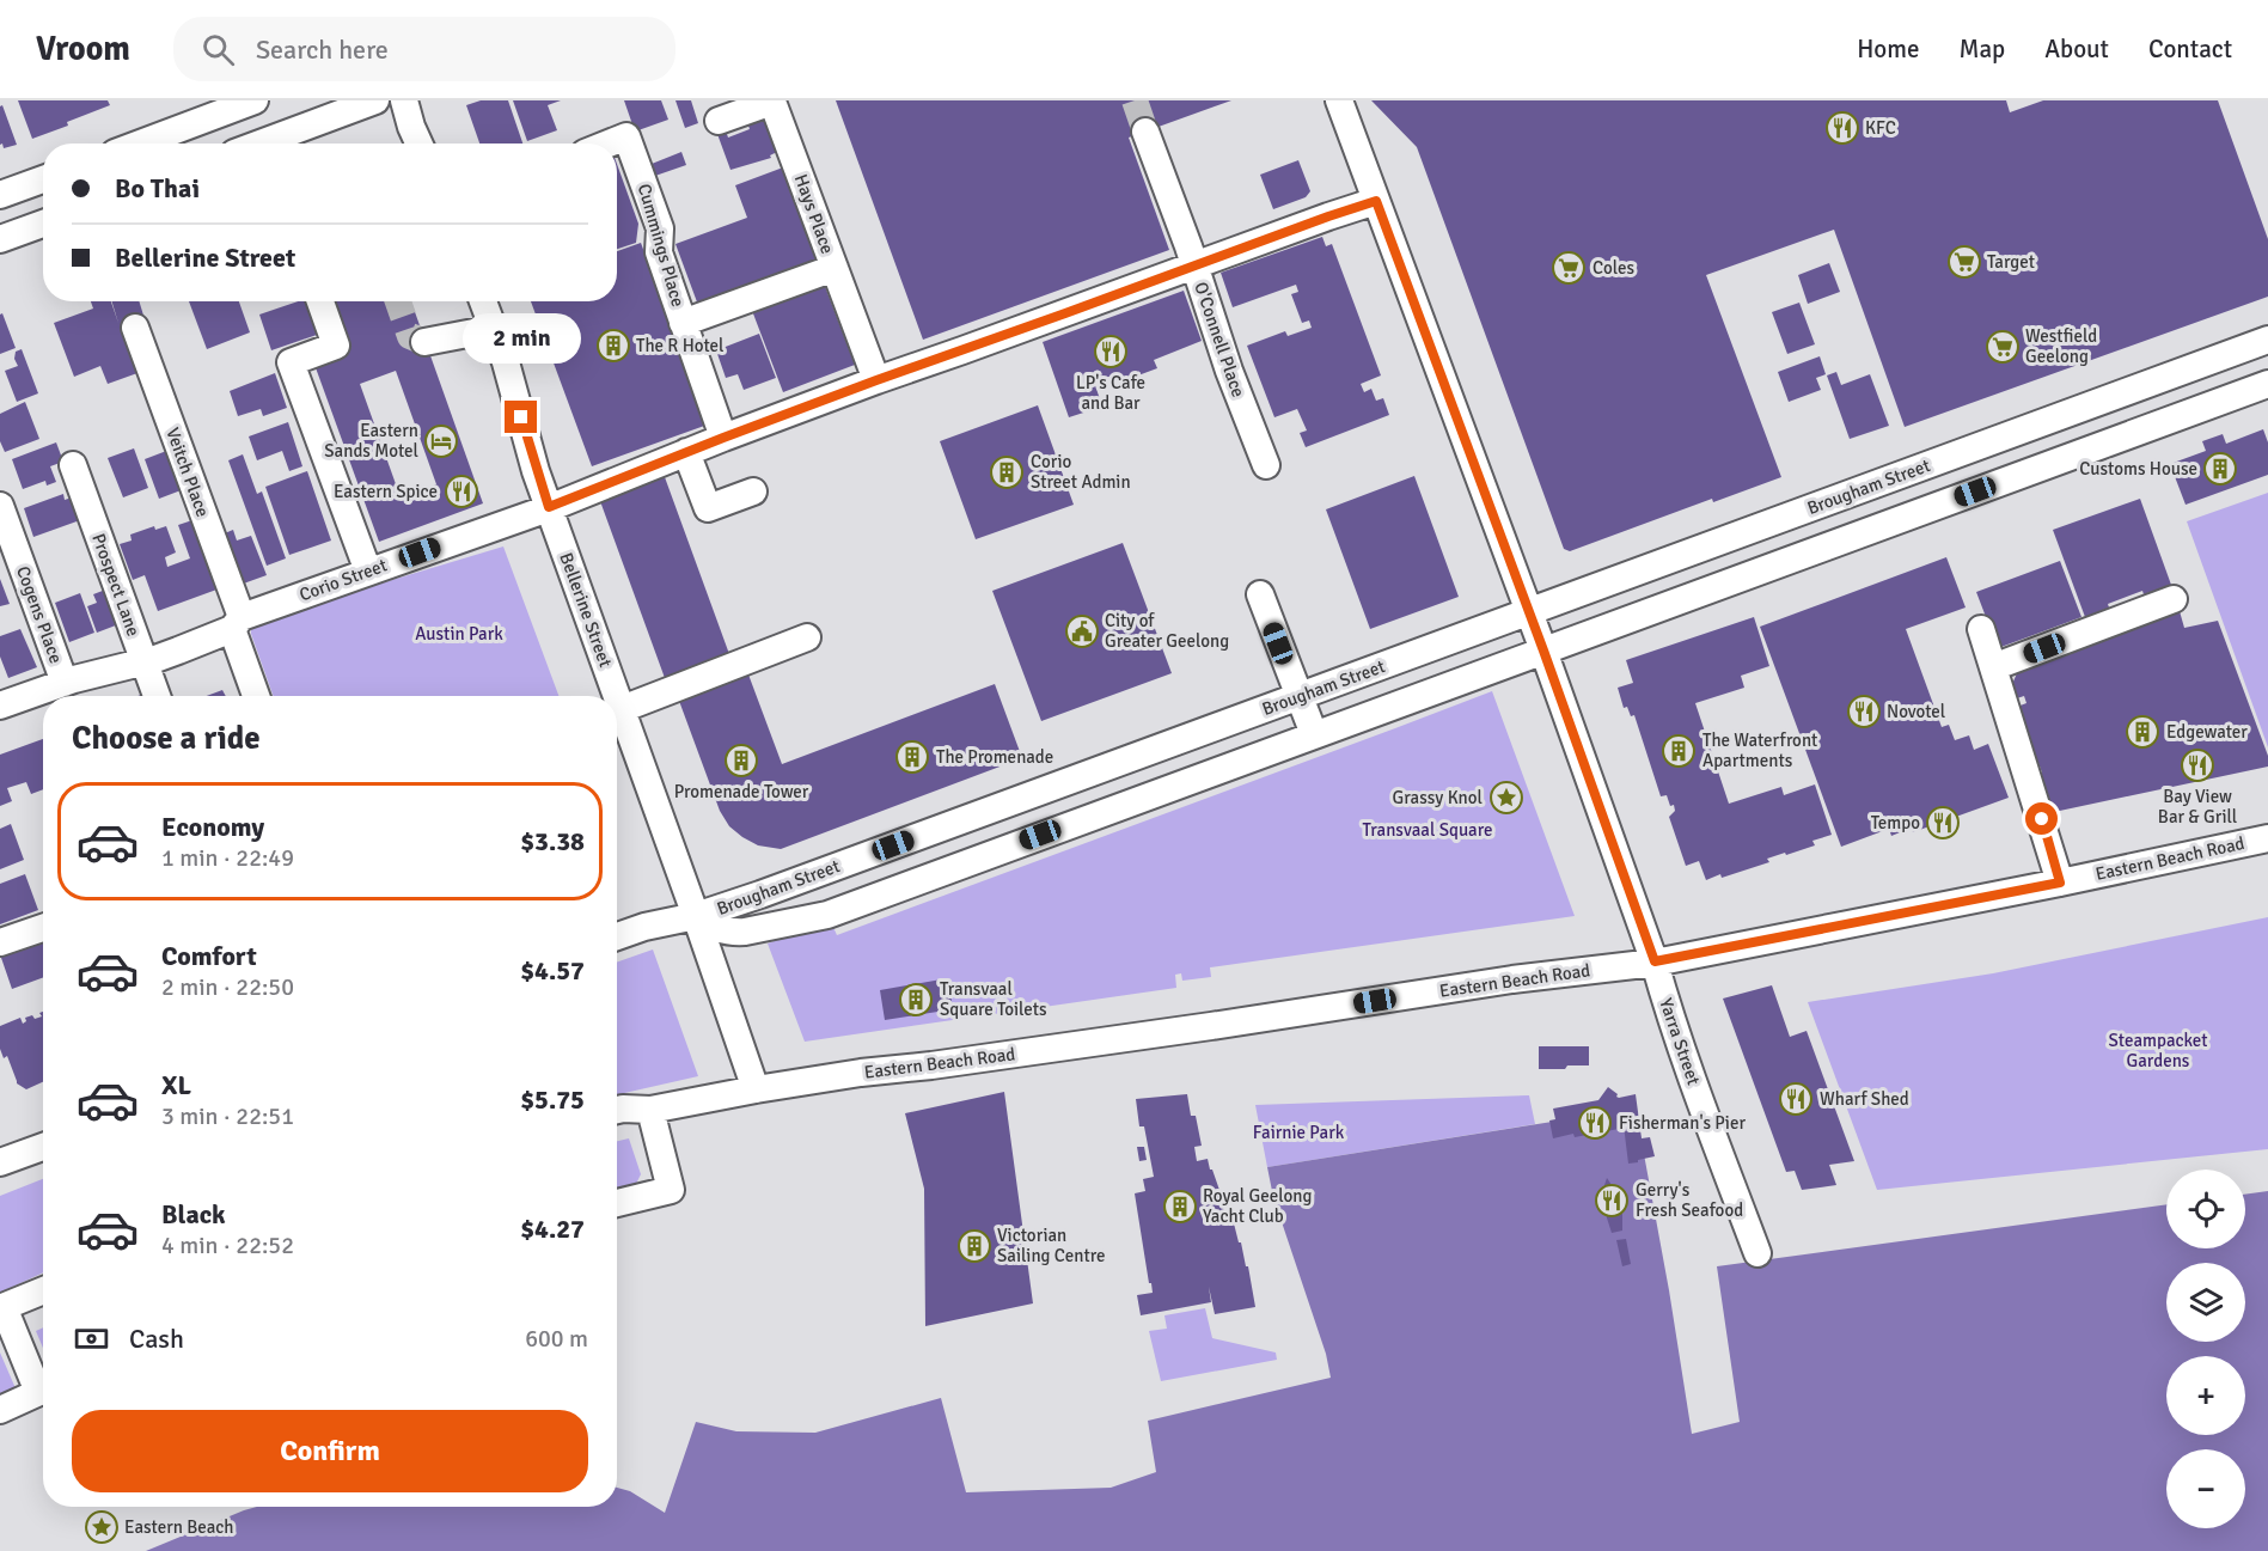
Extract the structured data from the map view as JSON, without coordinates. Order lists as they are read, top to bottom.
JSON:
{
  "streets": {
    "street": [
      "Hays Place",
      "Cummings Place",
      "O'Connell Place",
      "Veitch Place",
      "Brougham Street",
      "Corio Street",
      "Prospect Lane",
      "Bellerine Street",
      "Cogens Place",
      "Eastern Beach Road",
      "Yarra Street"
    ]
  },
  "crossings": [
    ["Hays Place", "Corio Street"],
    ["Cummings Place", "Corio Street"],
    ["O'Connell Place", "Corio Street"],
    ["Veitch Place", "Corio Street"],
    ["Brougham Street", "Bellerine Street"],
    ["Brougham Street", "Yarra Street"],
    ["Corio Street", "Prospect Lane"],
    ["Corio Street", "Bellerine Street"],
    ["Corio Street", "Cogens Place"],
    ["Corio Street", "Yarra Street"],
    ["Bellerine Street", "Eastern Beach Road"],
    ["Eastern Beach Road", "Yarra Street"]
  ],
  "parks": [
    "Austin Park",
    "Transvaal Square",
    "Steampacket Gardens",
    "Fairnie Park"
  ],
  "places": {
    "restaurant": [
      "KFC",
      "LP's Cafe and Bar",
      "Eastern Spice",
      "Novotel",
      "Bay View Bar & Grill",
      "Tempo",
      "Wharf Shed",
      "Fisherman's Pier",
      "Gerry's Fresh Seafood"
    ],
    "supermarket": ["Target", "Coles", "Westfield Geelong"],
    "building": [
      "The R Hotel",
      "Customs House",
      "Corio Street Admin",
      "Edgewater",
      "The Waterfront Apartments",
      "The Promenade",
      "Promenade Tower",
      "Transvaal Square Toilets",
      "Royal Geelong Yacht Club",
      "Victorian Sailing Centre"
    ],
    "hotel": ["Eastern Sands Motel"],
    "public building": ["City of Greater Geelong"],
    "place": ["Grassy Knol", "Eastern Beach"]
  },
  "page": {
    "header": "Vroom",
    "search": "Search here",
    "nav": [
      "Home",
      "Map",
      "About",
      "Contact"
    ],
    "banner": ["Bo Thai", "Bellerine Street"],
    "bubble": "2 min",
    "heading": "Choose a ride",
    "list": [
      {
        "name": "Economy",
        "note": "1 min · 22:49",
        "value": "$3.38"
      },
      {
        "name": "Comfort",
        "note": "2 min · 22:50",
        "value": "$4.57"
      },
      {
        "name": "XL",
        "note": "3 min · 22:51",
        "value": "$5.75"
      },
      {
        "name": "Black",
        "note": "4 min · 22:52",
        "value": "$4.27"
      }
    ],
    "map_buttons": ["+", "−"],
    "pay": ["Cash", "600 m"],
    "buttons": "Confirm"
  }
}
